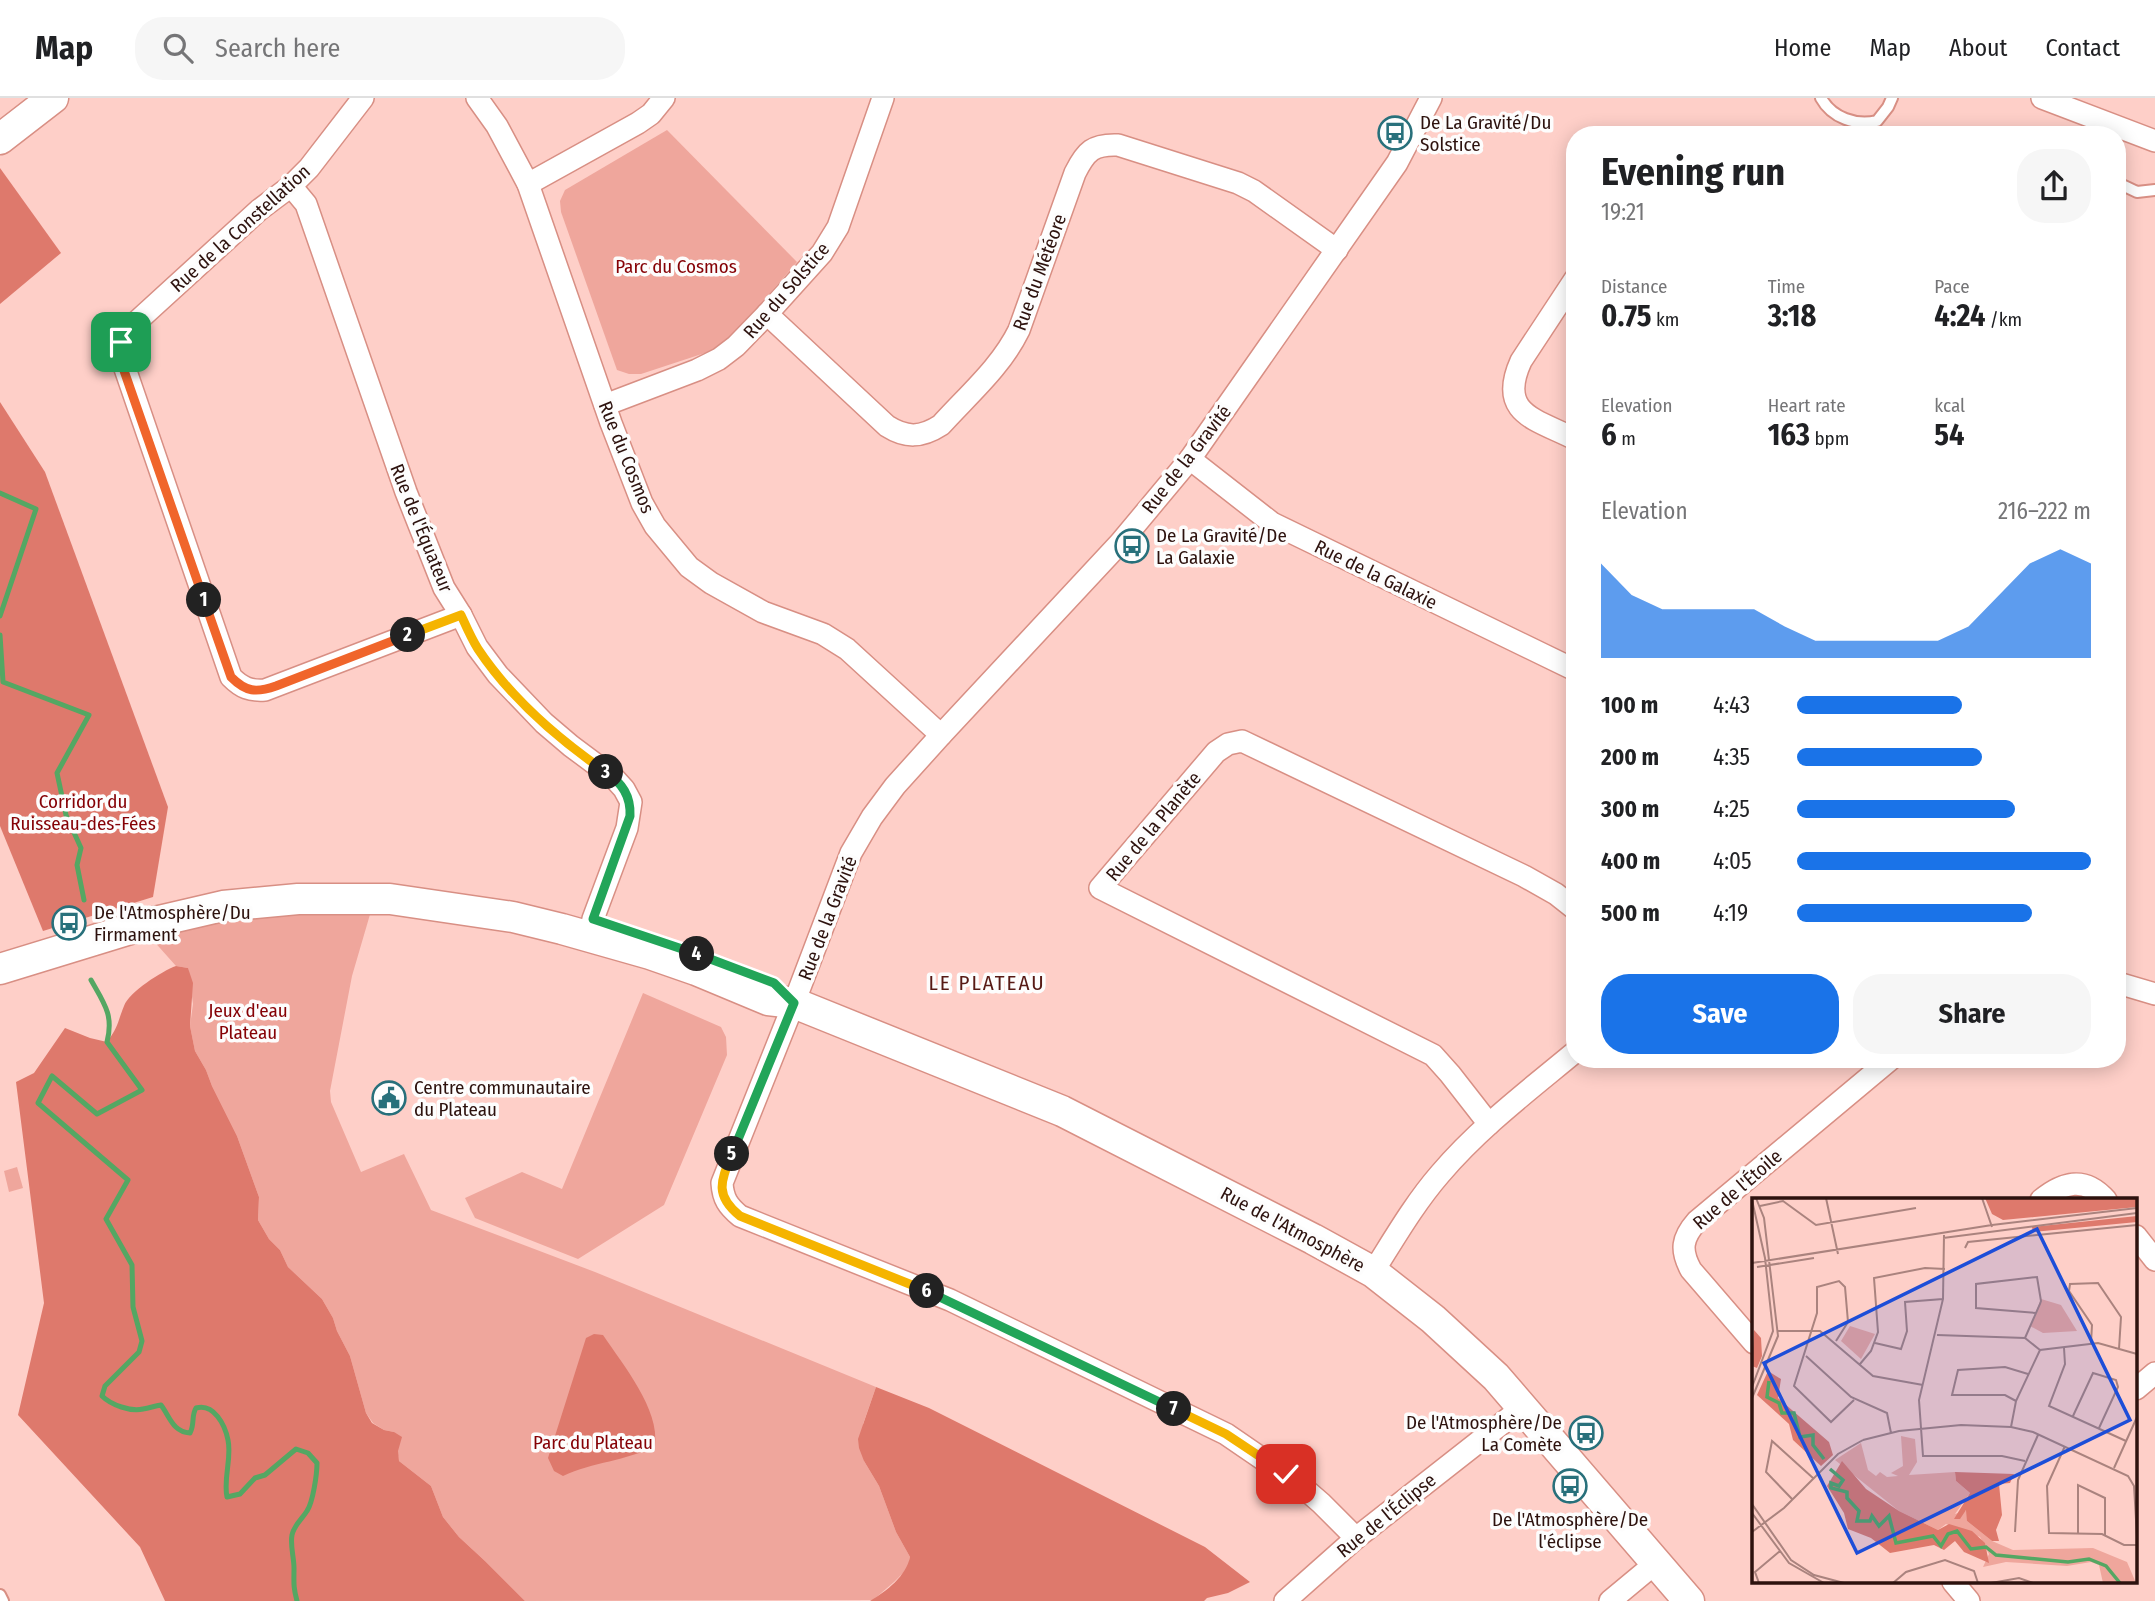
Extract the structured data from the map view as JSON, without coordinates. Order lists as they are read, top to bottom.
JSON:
{
  "streets": {
    "street": [
      "Rue de la Constellation",
      "Rue du Météore",
      "Rue du Solstice",
      "Rue du Cosmos",
      "Rue de la Gravité",
      "Rue de l'Équateur",
      "Rue de la Galaxie",
      "Rue de la Planète",
      "Rue de l'Étoile",
      "Rue de l'Atmosphère",
      "Rue de l'Éclipse"
    ]
  },
  "crossings": [
    ["Rue de la Constellation", "Rue de l'Équateur"],
    ["Rue du Météore", "Rue du Solstice"],
    ["Rue du Météore", "Rue de la Gravité"],
    ["Rue du Solstice", "Rue du Cosmos"],
    ["Rue du Cosmos", "Rue de la Gravité"],
    ["Rue de la Gravité", "Rue de la Galaxie"],
    ["Rue de la Gravité", "Rue de l'Atmosphère"],
    ["Rue de la Gravité", "Rue de l'Éclipse"],
    ["Rue de l'Équateur", "Rue de l'Atmosphère"],
    ["Rue de l'Atmosphère", "Rue de l'Éclipse"]
  ],
  "districts": ["LE PLATEAU"],
  "parks": [
    "Parc du Cosmos",
    "Corridor du Ruisseau-des-Fées",
    "Jeux d'eau Plateau",
    "Parc du Plateau"
  ],
  "places": {
    "bus stop": [
      "De La Gravité/Du Solstice",
      "De La Gravité/De La Galaxie",
      "De l'Atmosphère/Du Firmament",
      "De l'Atmosphère/De La Comète",
      "De l'Atmosphère/De l'éclipse"
    ],
    "public building": ["Centre communautaire du Plateau"]
  },
  "page": {
    "header": "Map",
    "search": "Search here",
    "nav": [
      "Home",
      "Map",
      "About",
      "Contact"
    ],
    "heading": ["Evening run", "19:21"],
    "stats": [
      ["Distance", "0.75 km"],
      ["Time", "3:18"],
      ["Pace", "4:24 /km"],
      ["Elevation", "6 m"],
      ["Heart rate", "163 bpm"],
      ["kcal", "54"]
    ],
    "chart": ["Elevation", "216–222 m"],
    "pins": [
      "1",
      "2",
      "3",
      "4",
      "5",
      "6",
      "7"
    ],
    "list": [
      {
        "name": "100 m",
        "note": "4:43"
      },
      {
        "name": "200 m",
        "note": "4:35"
      },
      {
        "name": "300 m",
        "note": "4:25"
      },
      {
        "name": "400 m",
        "note": "4:05"
      },
      {
        "name": "500 m",
        "note": "4:19"
      }
    ],
    "buttons": ["Save", "Share"]
  }
}
